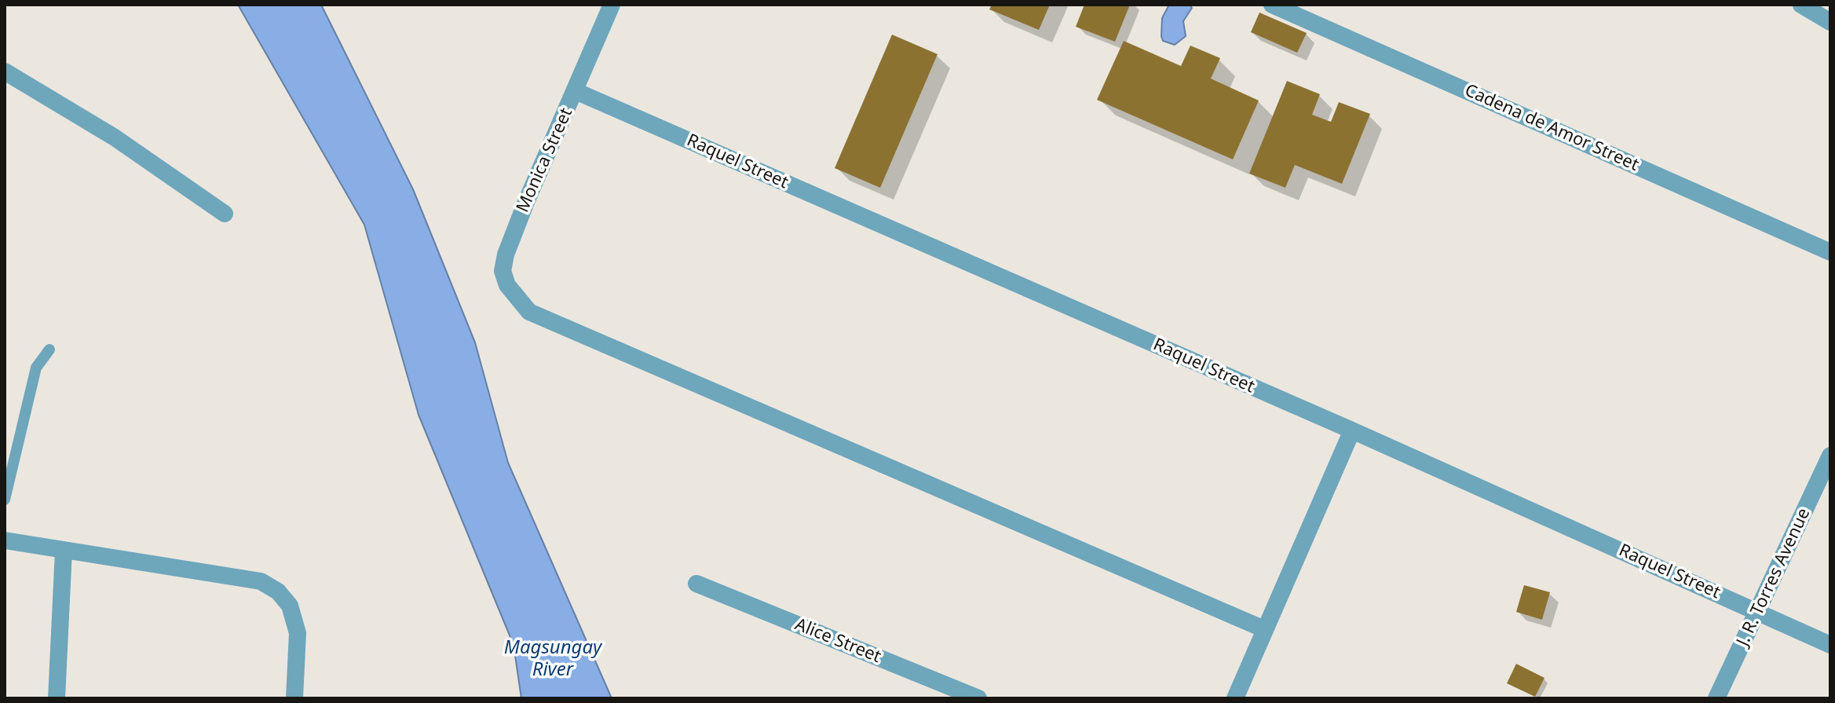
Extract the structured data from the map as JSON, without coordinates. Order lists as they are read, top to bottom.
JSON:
{
  "streets": {
    "street": [
      "Cadena de Amor Street",
      "Monica Street",
      "Raquel Street",
      "J. R. Torres Avenue",
      "Alice Street"
    ]
  },
  "crossings": [
    ["Monica Street", "Raquel Street"],
    ["Raquel Street", "J. R. Torres Avenue"]
  ],
  "water": ["Magsungay River"]
}
